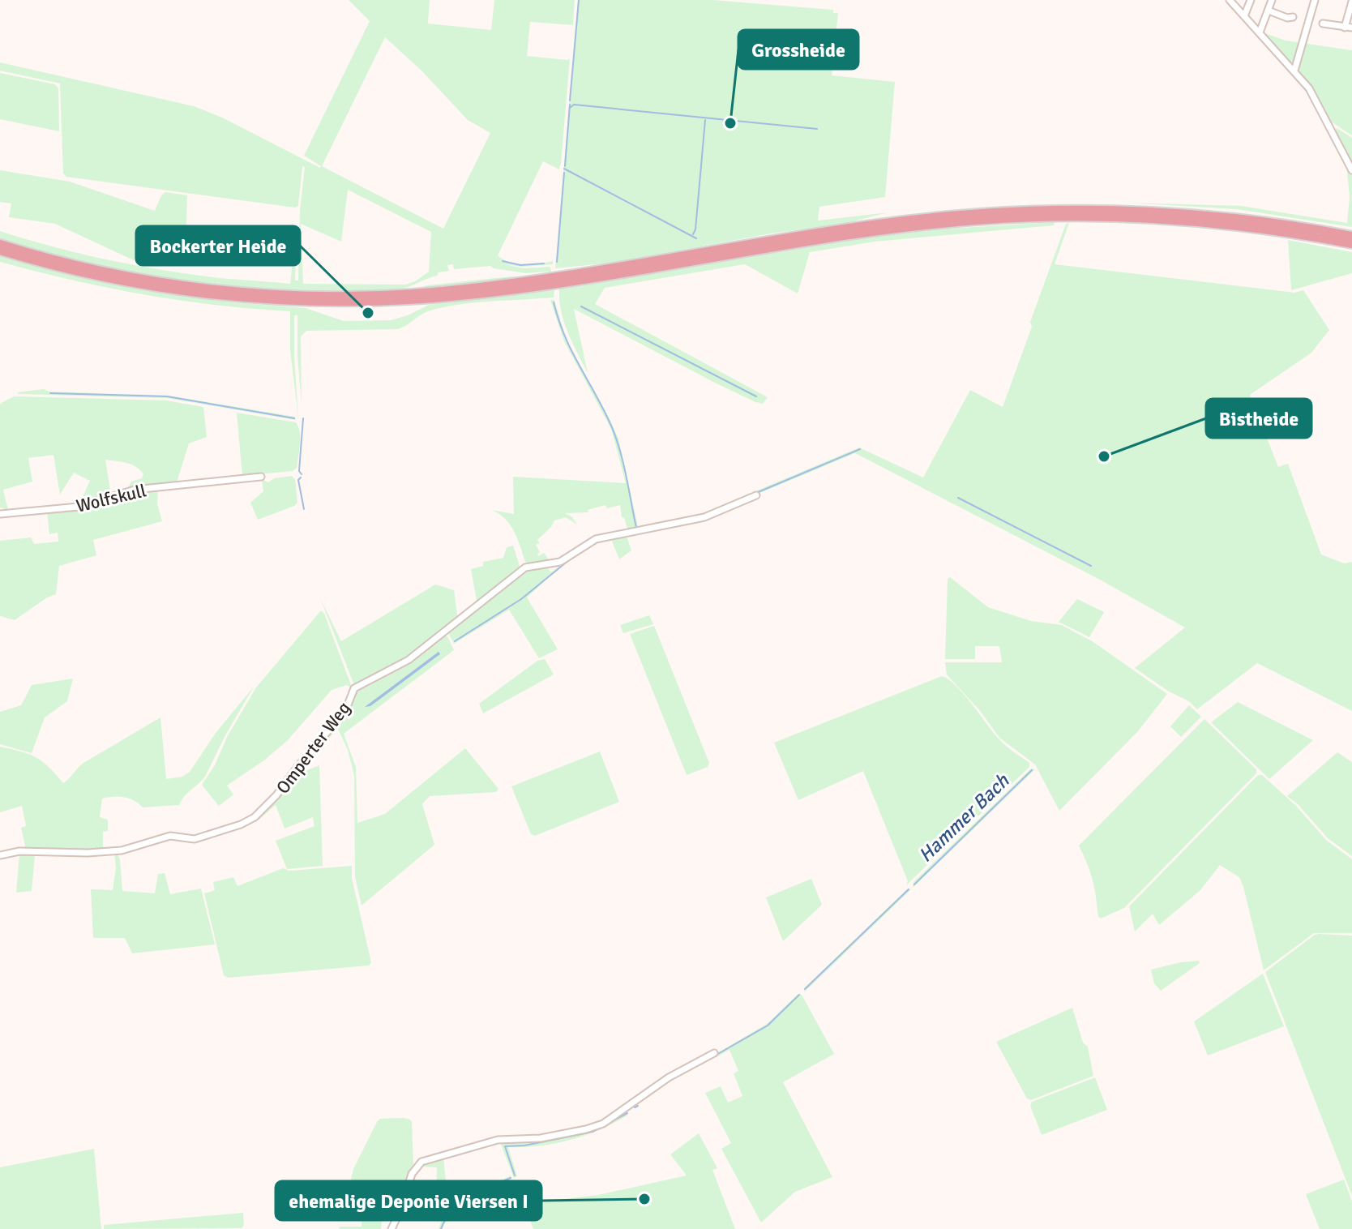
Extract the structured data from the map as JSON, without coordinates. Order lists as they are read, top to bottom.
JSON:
{
  "streets": {
    "street": ["Wolfskull", "Omperter Weg"]
  },
  "water": ["Hammer Bach"],
  "places": [
    "Grossheide",
    "Bockerter Heide",
    "Bistheide",
    "ehemalige Deponie Viersen I"
  ]
}
